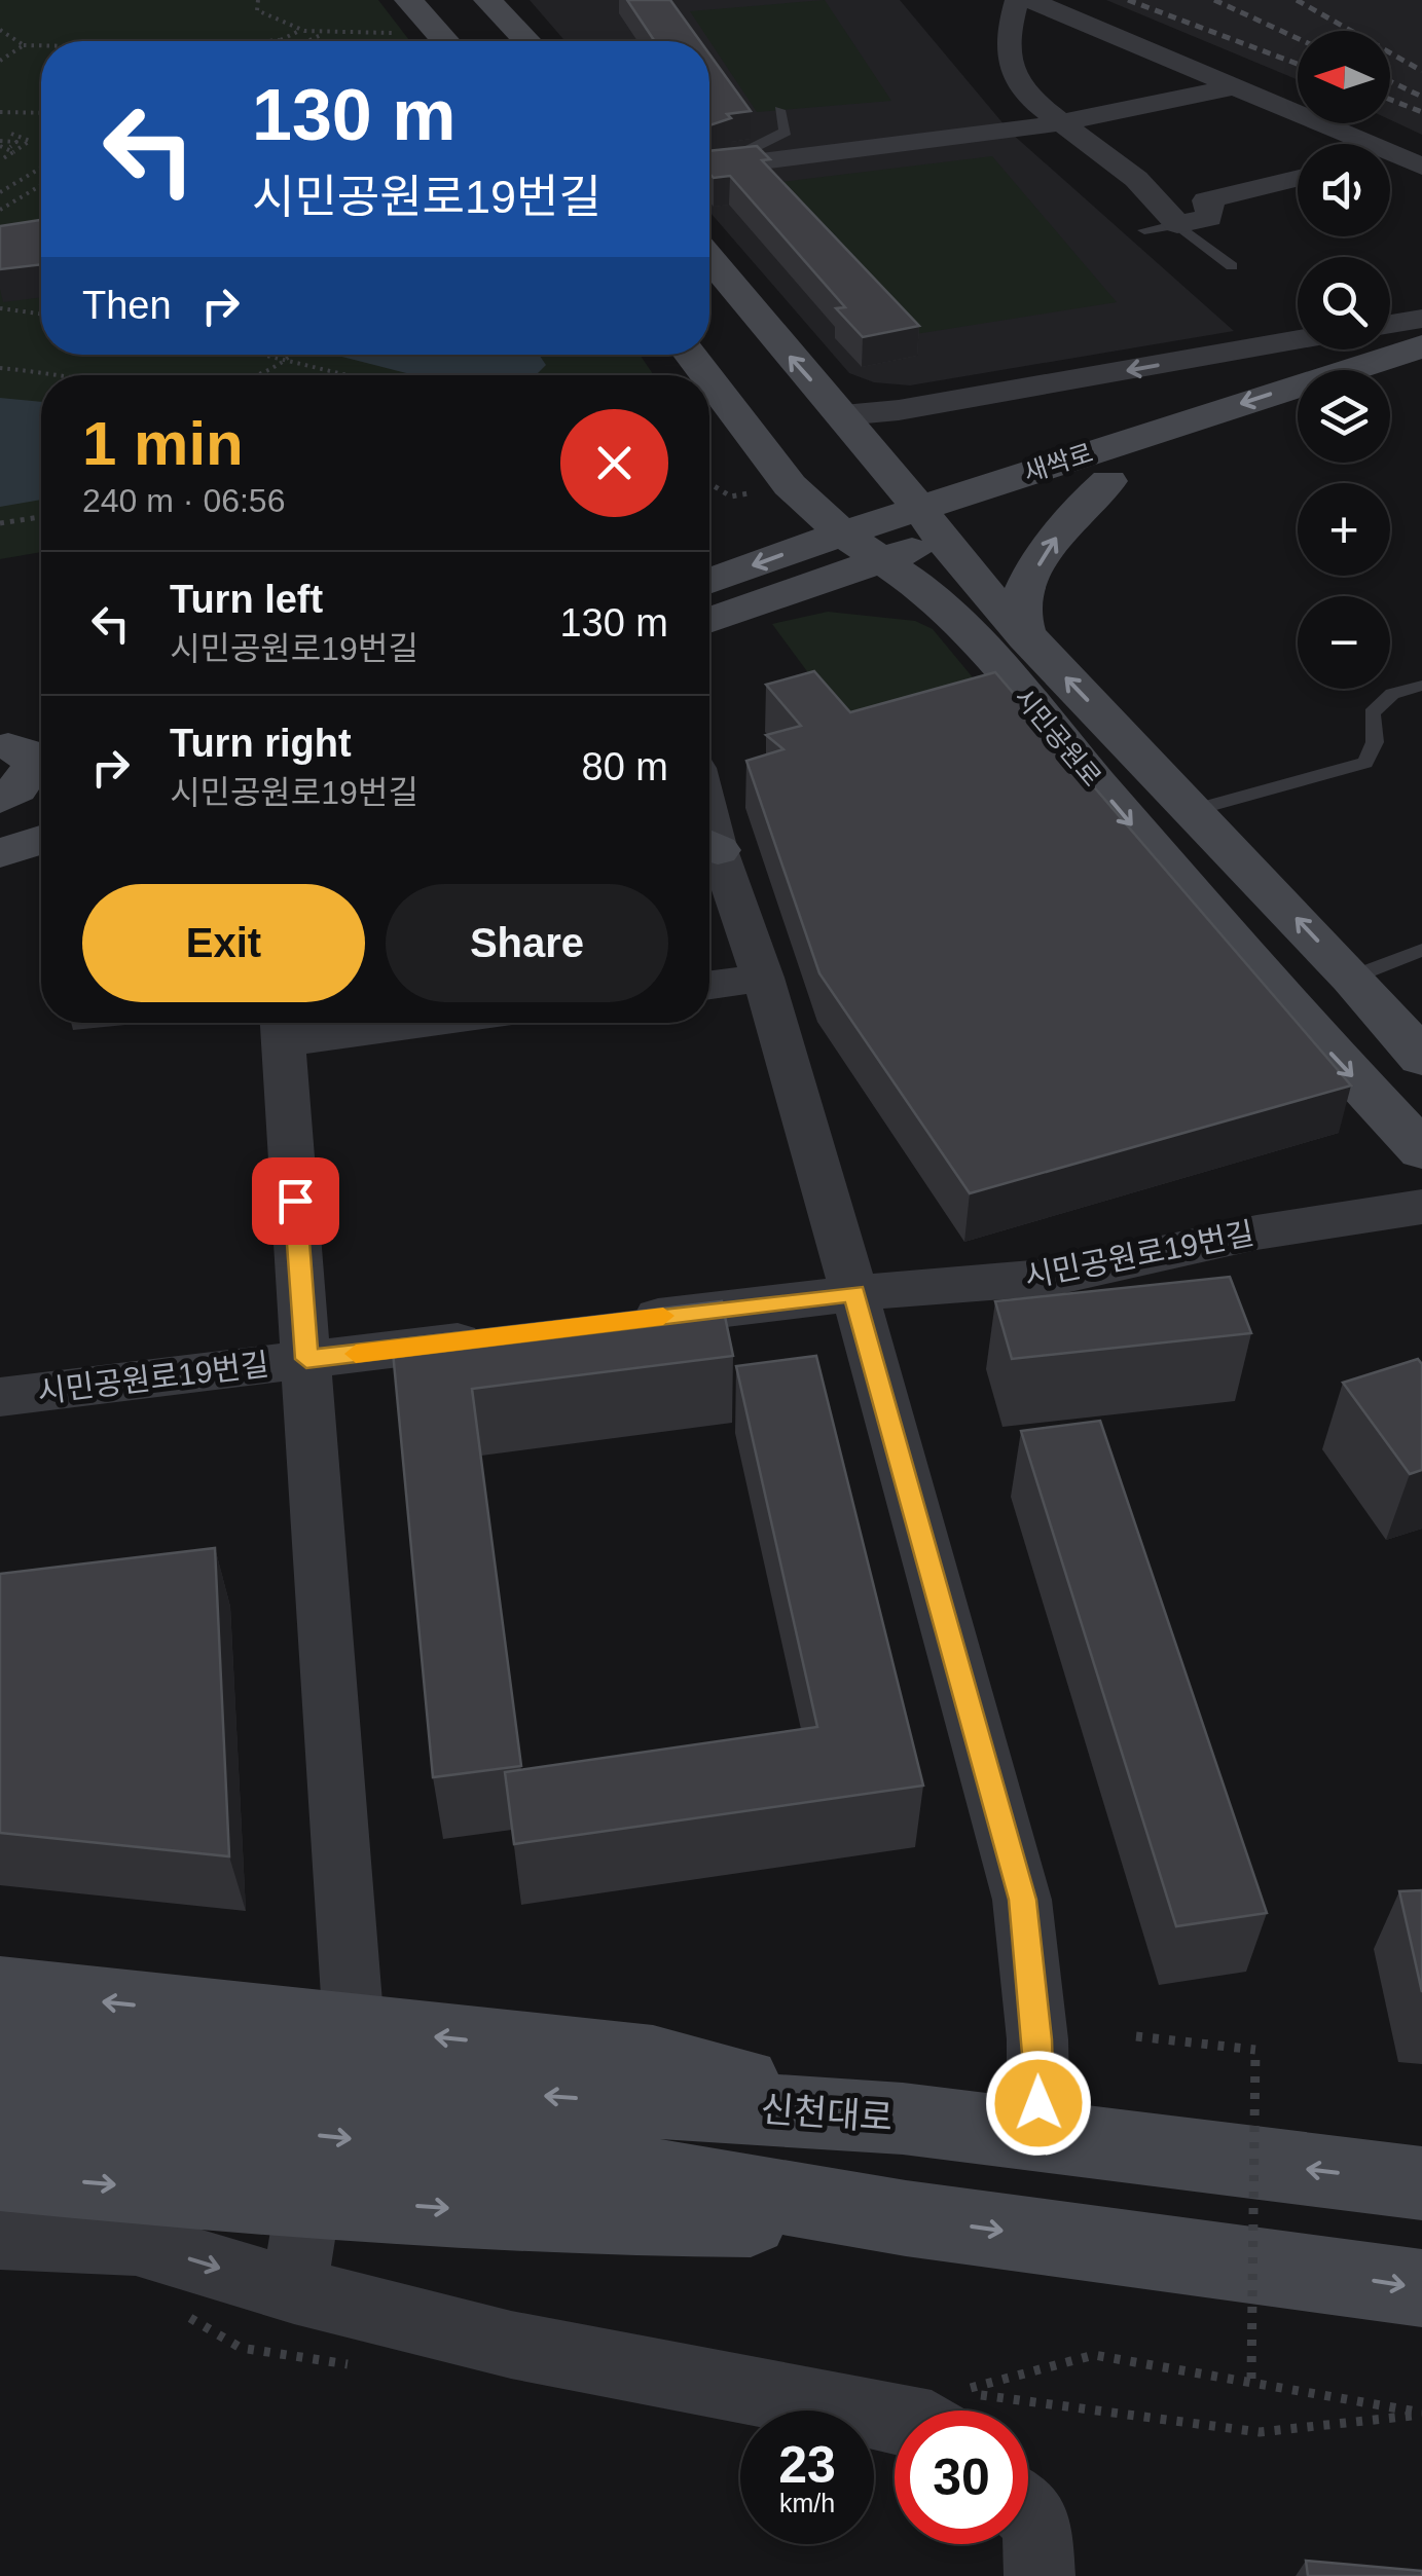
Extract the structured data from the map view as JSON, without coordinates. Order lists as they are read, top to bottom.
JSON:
{
  "streets": {
    "main road": ["새싹로", "시민공원로", "신천대로"],
    "street": ["시민공원로19번길"]
  },
  "crossings": [
    ["새싹로", "시민공원로"]
  ],
  "north": "left",
  "page": {
    "map_buttons": ["+", "−"],
    "turn": ["130 m", "시민공원로19번길"],
    "then": "Then",
    "heading": ["1 min", "240 m · 06:56"],
    "list": [
      {
        "name": "Turn left",
        "note": "시민공원로19번길",
        "value": "130 m"
      },
      {
        "name": "Turn right",
        "note": "시민공원로19번길",
        "value": "80 m"
      }
    ],
    "buttons": ["Exit", "Share"],
    "speed": "23 km/h",
    "limit": "30"
  }
}
